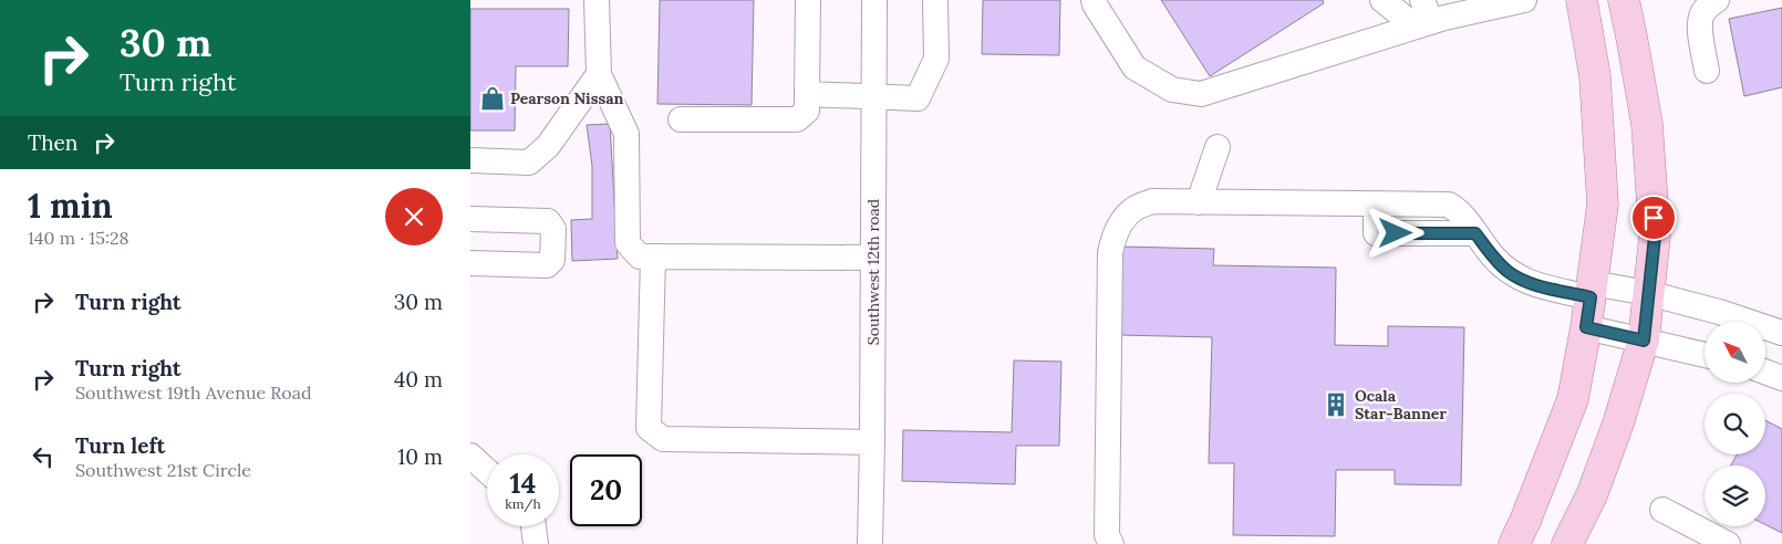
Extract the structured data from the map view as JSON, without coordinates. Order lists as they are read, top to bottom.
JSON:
{
  "streets": {
    "street": ["Southwest 12th road"]
  },
  "places": {
    "shop": ["Pearson Nissan"],
    "building": ["Ocala Star-Banner"]
  },
  "north": "top left",
  "page": {
    "turn": ["30 m", "Turn right"],
    "then": "Then",
    "heading": ["1 min", "140 m · 15:28"],
    "list": [
      {
        "name": "Turn right",
        "value": "30 m"
      },
      {
        "name": "Turn right",
        "note": "Southwest 19th Avenue Road",
        "value": "40 m"
      },
      {
        "name": "Turn left",
        "note": "Southwest 21st Circle",
        "value": "10 m"
      }
    ],
    "speed": "14 km/h",
    "limit": "20"
  }
}
